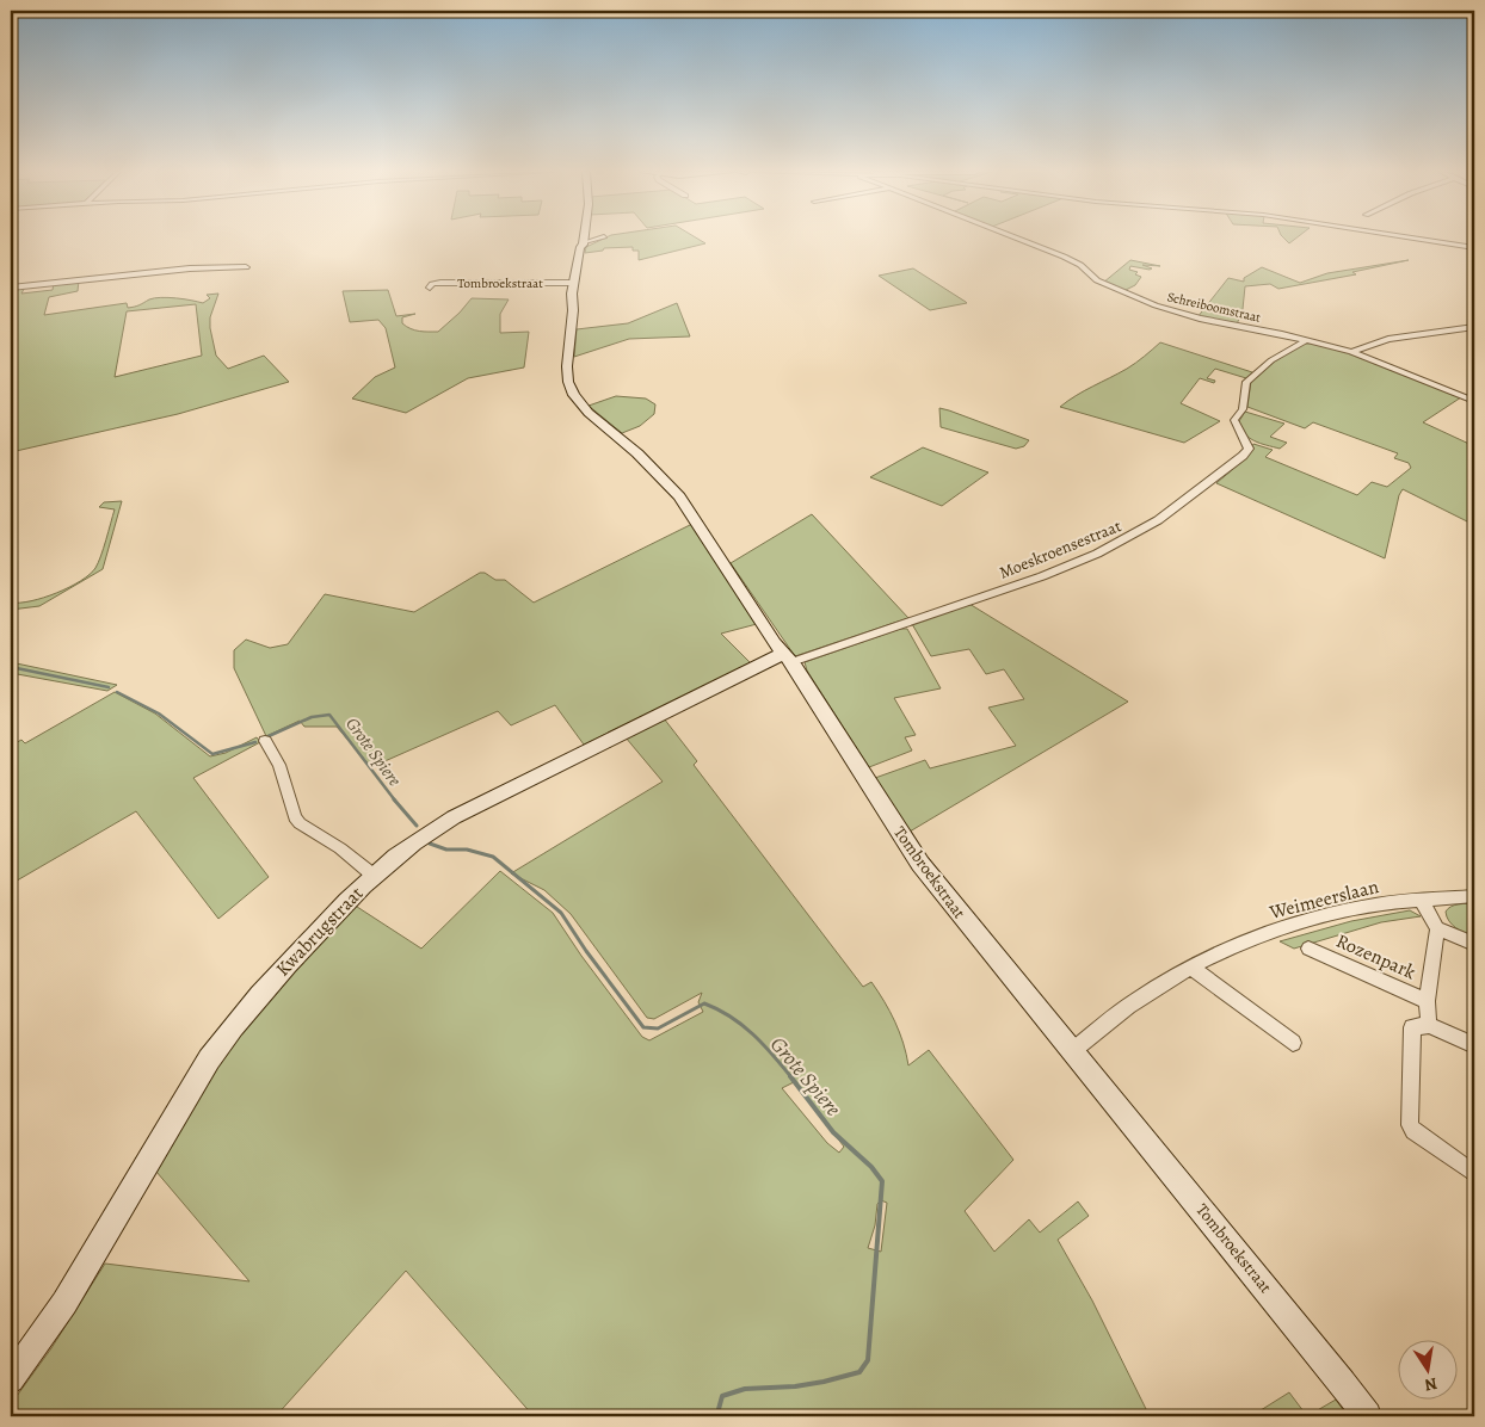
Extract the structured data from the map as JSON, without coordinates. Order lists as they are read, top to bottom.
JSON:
{
  "streets": {
    "street": [
      "Tombroekstraat",
      "Schreiboomstraat",
      "Moeskroensestraat",
      "Weimeerslaan",
      "Kwabrugstraat",
      "Rozenpark"
    ]
  },
  "crossings": [
    ["Tombroekstraat", "Moeskroensestraat"],
    ["Tombroekstraat", "Weimeerslaan"],
    ["Tombroekstraat", "Kwabrugstraat"],
    ["Schreiboomstraat", "Moeskroensestraat"],
    ["Moeskroensestraat", "Kwabrugstraat"]
  ],
  "water": ["Grote Spiere"],
  "north": "bottom"
}
